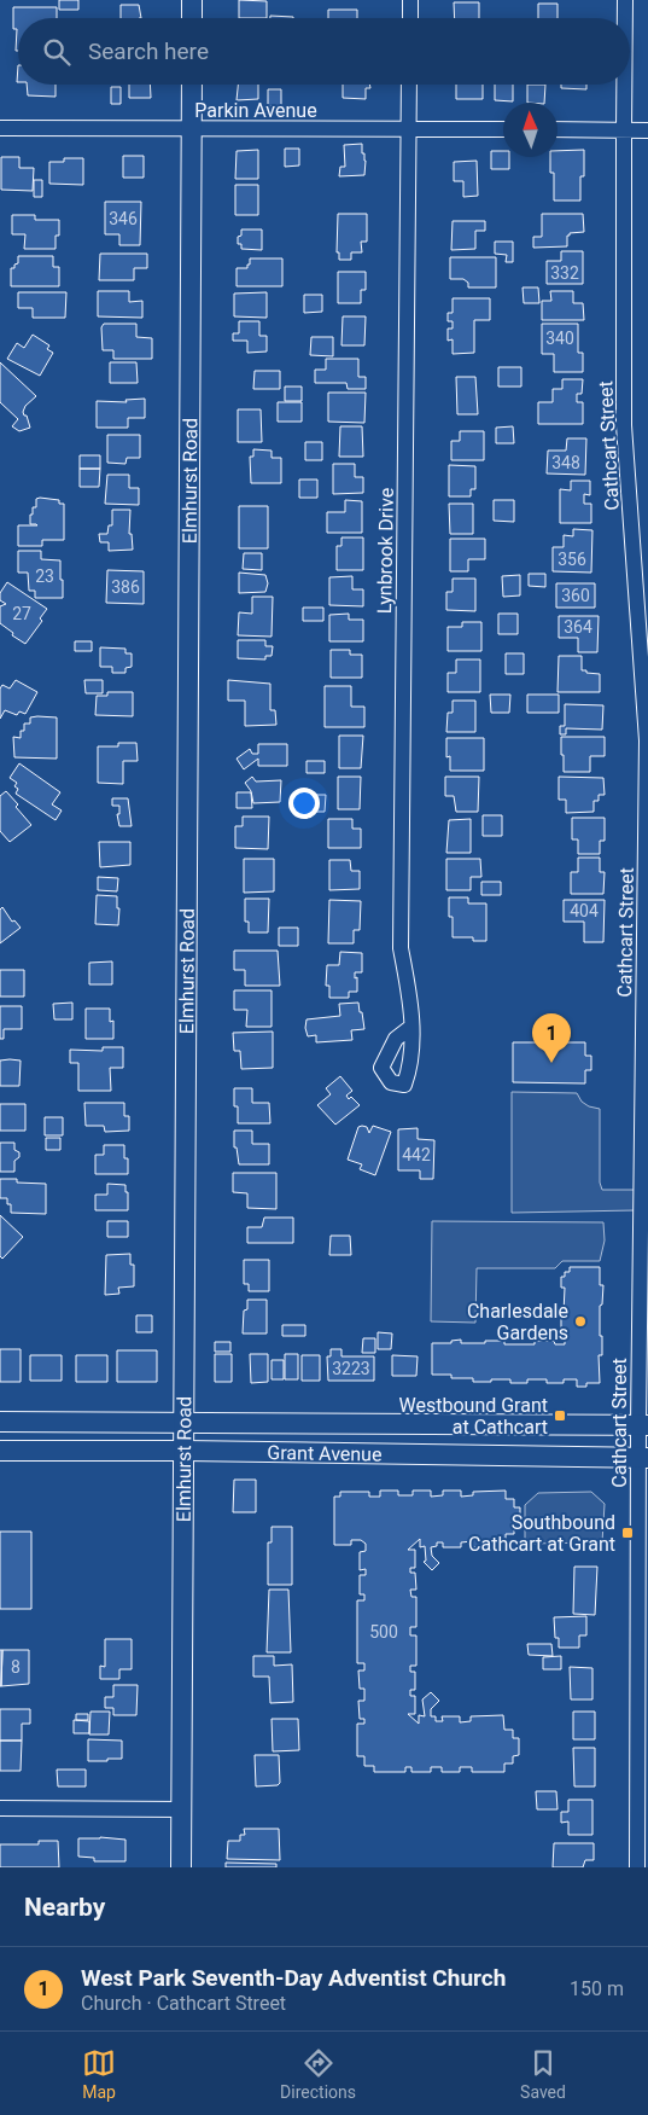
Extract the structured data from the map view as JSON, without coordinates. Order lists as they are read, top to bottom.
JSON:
{
  "streets": {
    "street": [
      "Parkin Avenue",
      "Cathcart Street",
      "Elmhurst Road",
      "Lynbrook Drive",
      "Grant Avenue"
    ]
  },
  "crossings": [
    ["Parkin Avenue", "Elmhurst Road"],
    ["Parkin Avenue", "Lynbrook Drive"],
    ["Cathcart Street", "Grant Avenue"],
    ["Elmhurst Road", "Grant Avenue"]
  ],
  "places": {
    "other": ["Charlesdale Gardens"],
    "transit": ["Westbound Grant at Cathcart", "Southbound Cathcart at Grant"]
  },
  "house_numbers": [
    "346",
    "332",
    "340",
    "348",
    "356",
    "23",
    "386",
    "360",
    "27",
    "364",
    "404",
    "442",
    "3223",
    "500",
    "8"
  ],
  "north": "top",
  "page": {
    "search": "Search here",
    "pins": "1",
    "heading": "Nearby",
    "list": [
      {
        "mark": "1",
        "name": "West Park Seventh-Day Adventist Church",
        "note": "Church · Cathcart Street",
        "value": "150 m"
      }
    ],
    "nav": ["Map", "Directions", "Saved"]
  }
}
